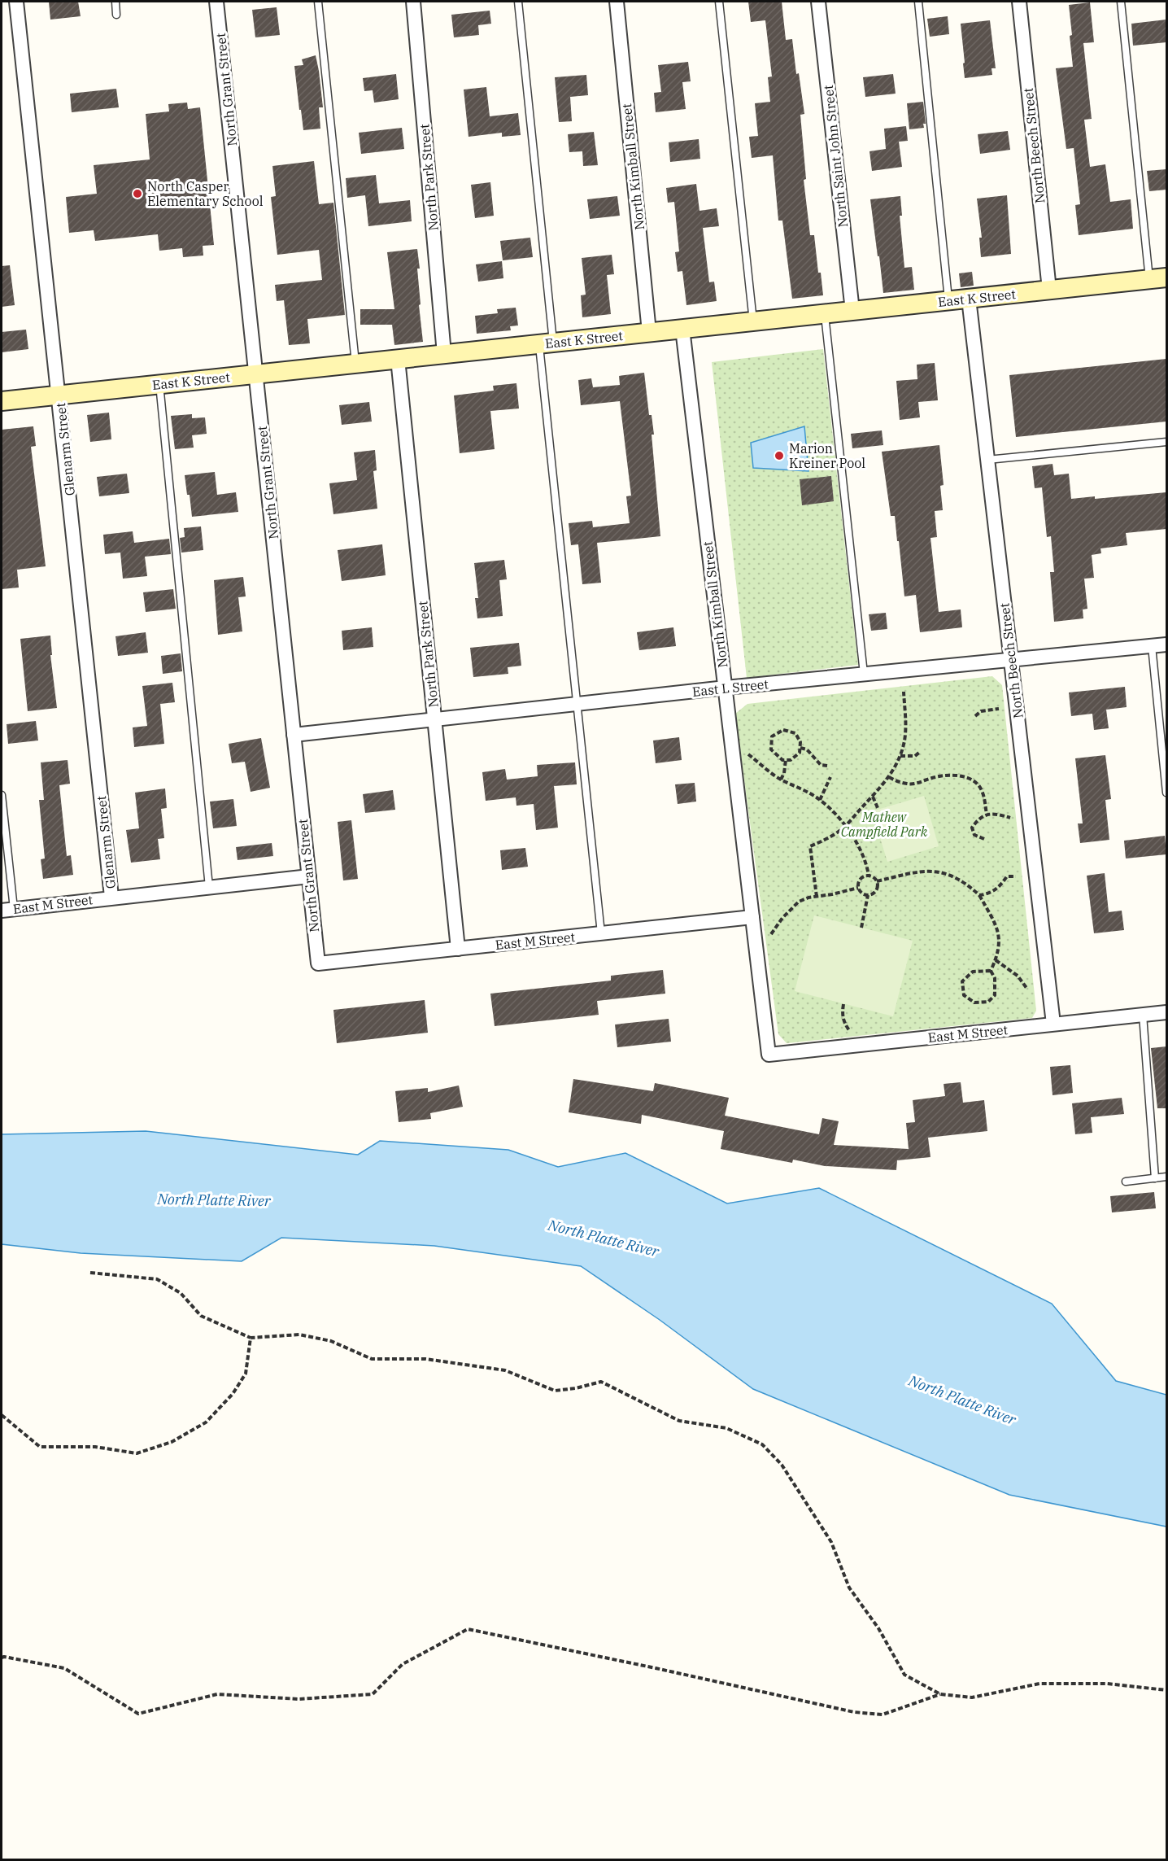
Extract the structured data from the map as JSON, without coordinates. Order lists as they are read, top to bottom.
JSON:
{
  "streets": {
    "street": [
      "North Grant Street",
      "North Beech Street",
      "North Saint John Street",
      "North Kimball Street",
      "North Park Street",
      "East K Street",
      "Glenarm Street",
      "East L Street",
      "East M Street"
    ]
  },
  "crossings": [
    ["North Grant Street", "East K Street"],
    ["North Grant Street", "East L Street"],
    ["North Grant Street", "East M Street"],
    ["North Beech Street", "East K Street"],
    ["North Beech Street", "East L Street"],
    ["North Beech Street", "East M Street"],
    ["North Saint John Street", "East K Street"],
    ["North Kimball Street", "East K Street"],
    ["North Kimball Street", "East L Street"],
    ["North Kimball Street", "East M Street"],
    ["North Park Street", "East K Street"],
    ["North Park Street", "East L Street"],
    ["North Park Street", "East M Street"],
    ["East K Street", "Glenarm Street"],
    ["Glenarm Street", "East M Street"]
  ],
  "water": ["North Platte River"],
  "parks": ["Mathew Campfield Park"],
  "places": ["North Casper Elementary School", "Marion Kreiner Pool"]
}
